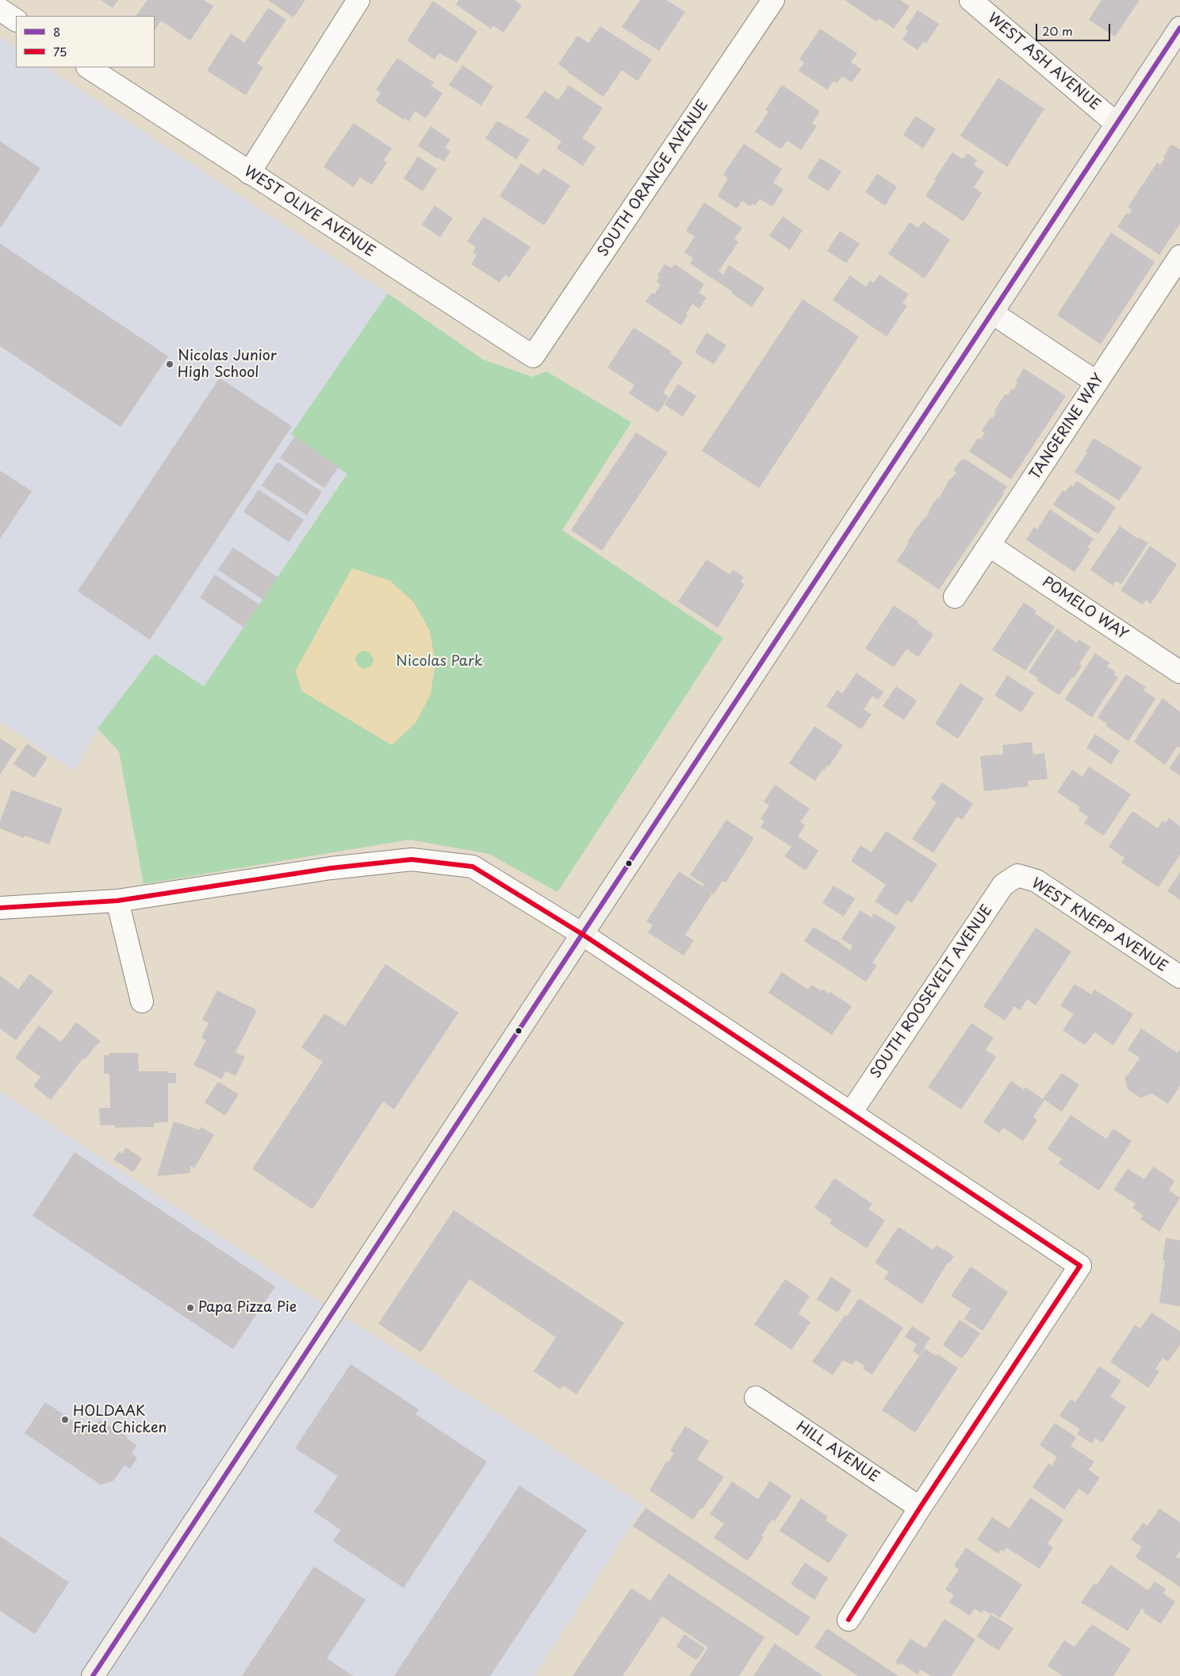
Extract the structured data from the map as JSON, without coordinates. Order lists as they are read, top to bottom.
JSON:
{
  "streets": {
    "street": [
      "WEST ASH AVENUE",
      "SOUTH ORANGE AVENUE",
      "WEST OLIVE AVENUE",
      "TANGERINE WAY",
      "POMELO WAY",
      "WEST KNEPP AVENUE",
      "SOUTH ROOSEVELT AVENUE",
      "HILL AVENUE"
    ]
  },
  "crossings": [
    ["SOUTH ORANGE AVENUE", "WEST OLIVE AVENUE"],
    ["TANGERINE WAY", "POMELO WAY"],
    ["WEST KNEPP AVENUE", "SOUTH ROOSEVELT AVENUE"]
  ],
  "parks": ["Nicolas Park"],
  "places": ["Nicolas Junior High School", "Papa Pizza Pie", "HOLDAAK Fried Chicken"],
  "lines": ["transit line 8", "transit line 75"],
  "legend": ["8", "75"],
  "scale_bar": "20 m"
}
